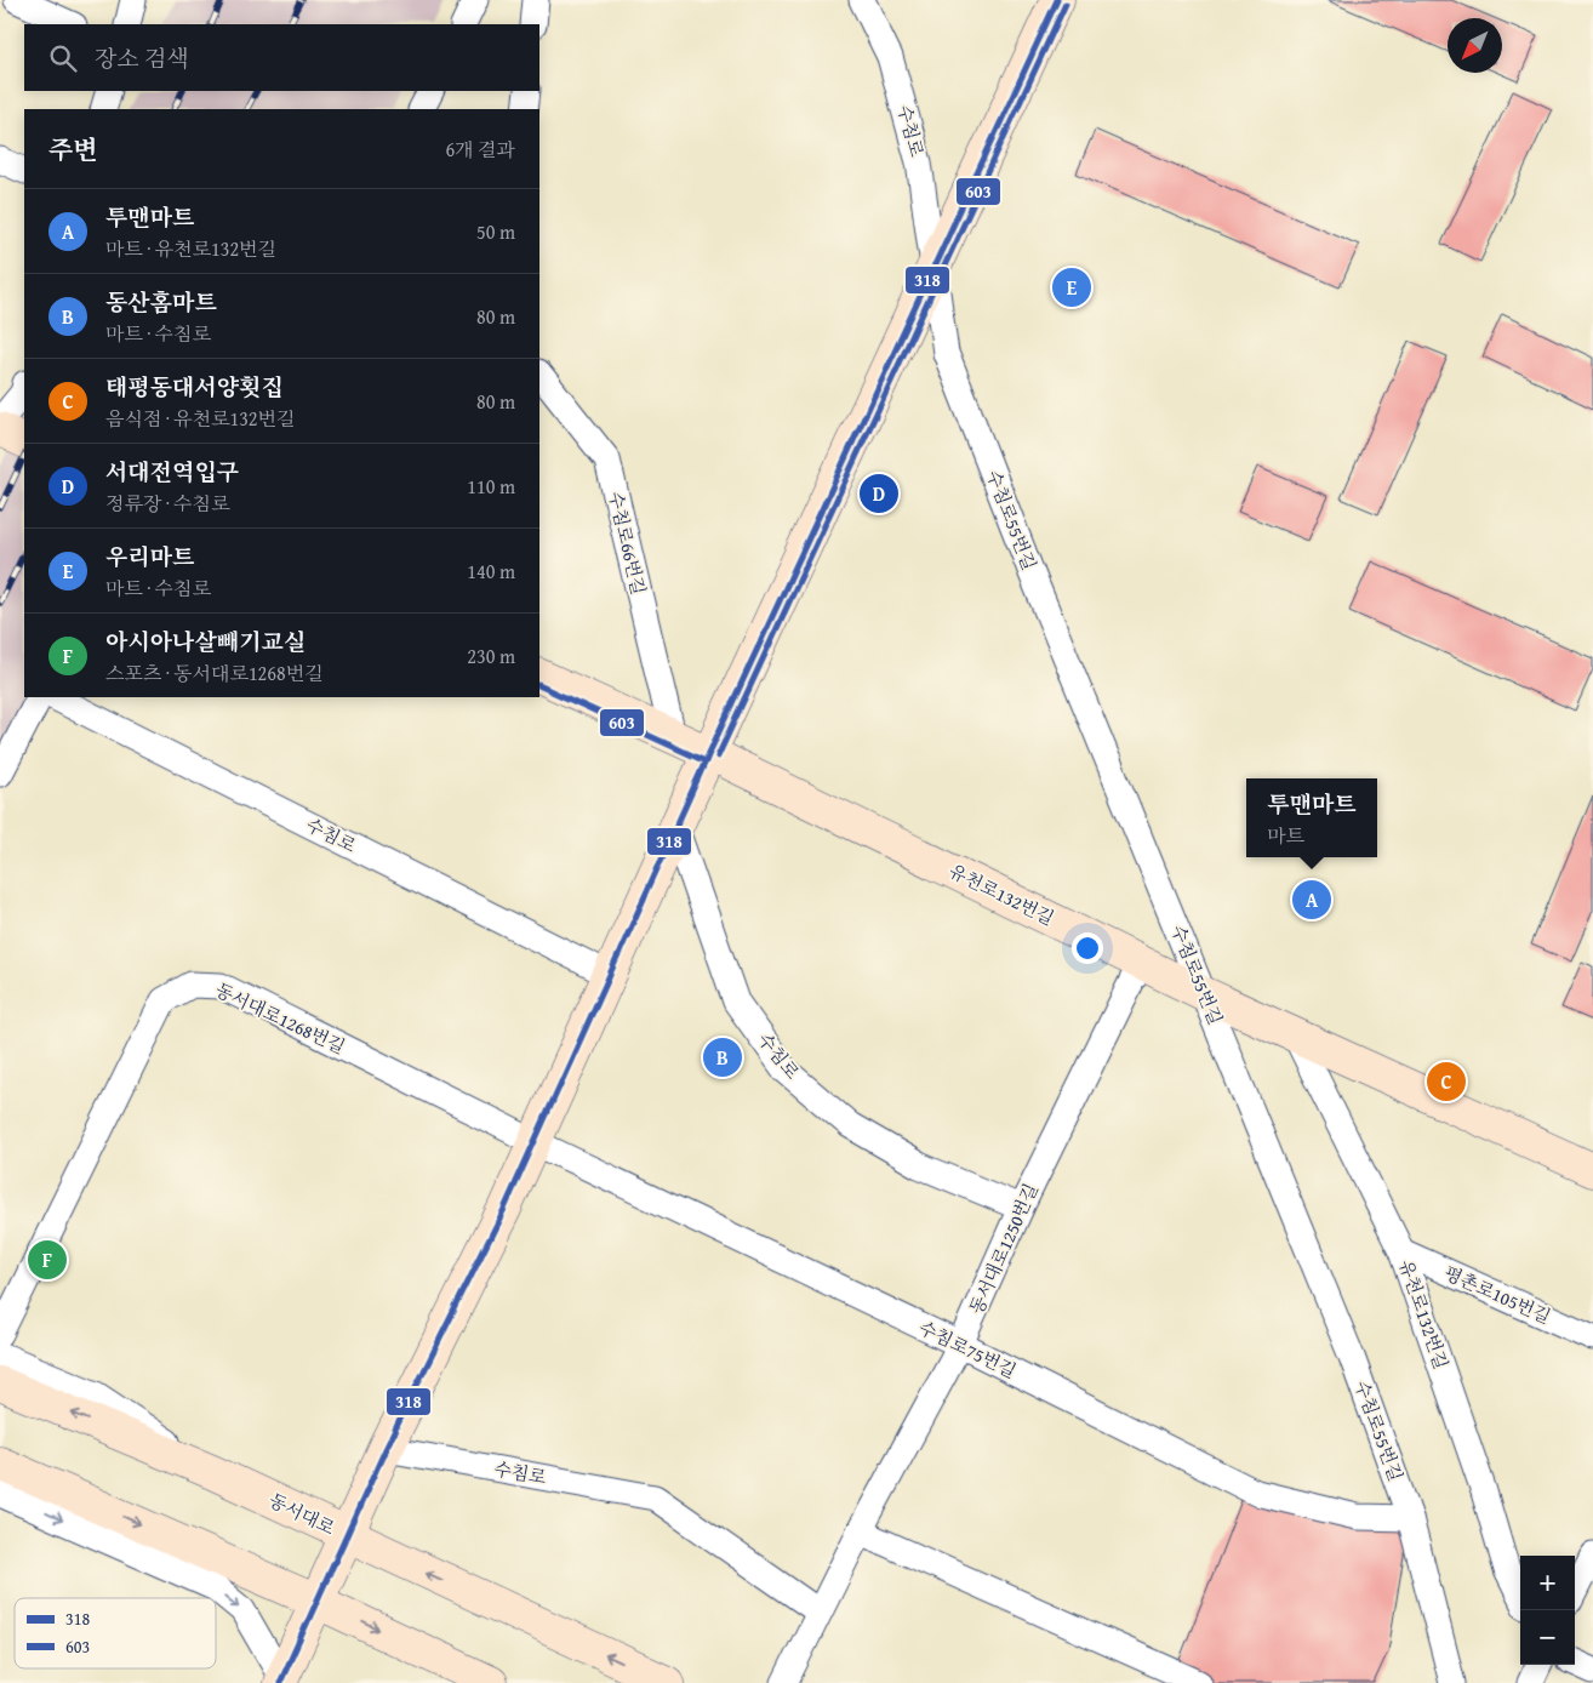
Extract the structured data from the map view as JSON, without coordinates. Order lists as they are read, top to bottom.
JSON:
{
  "streets": {
    "street": [
      "수침로",
      "수침로55번길",
      "수침로66번길",
      "유천로132번길",
      "동서대로1268번길",
      "동서대로1250번길",
      "평촌로105번길",
      "수침로75번길",
      "동서대로"
    ]
  },
  "crossings": [
    ["수침로", "수침로55번길"],
    ["수침로", "동서대로1250번길"],
    ["수침로55번길", "유천로132번길"],
    ["수침로55번길", "수침로75번길"],
    ["수침로66번길", "유천로132번길"],
    ["유천로132번길", "동서대로1250번길"],
    ["유천로132번길", "평촌로105번길"],
    ["동서대로1268번길", "수침로75번길"],
    ["동서대로1250번길", "수침로75번길"]
  ],
  "lines": ["transit line 318", "transit line 603"],
  "legend": ["318", "603"],
  "north": "bottom left",
  "page": {
    "search": "장소 검색",
    "heading": ["주변", "6개 결과"],
    "list": [
      {
        "mark": "A",
        "name": "투맨마트",
        "note": "마트 · 유천로132번길",
        "value": "50 m"
      },
      {
        "mark": "B",
        "name": "동산홈마트",
        "note": "마트 · 수침로",
        "value": "80 m"
      },
      {
        "mark": "C",
        "name": "태평동대서양횟집",
        "note": "음식점 · 유천로132번길",
        "value": "80 m"
      },
      {
        "mark": "D",
        "name": "서대전역입구",
        "note": "정류장 · 수침로",
        "value": "110 m"
      },
      {
        "mark": "E",
        "name": "우리마트",
        "note": "마트 · 수침로",
        "value": "140 m"
      },
      {
        "mark": "F",
        "name": "아시아나살빼기교실",
        "note": "스포츠 · 동서대로1268번길",
        "value": "230 m"
      }
    ],
    "pins": [
      "E",
      "D",
      "A",
      "B",
      "C",
      "F"
    ],
    "popup": ["투맨마트", "마트"],
    "map_buttons": ["+", "−"]
  }
}
